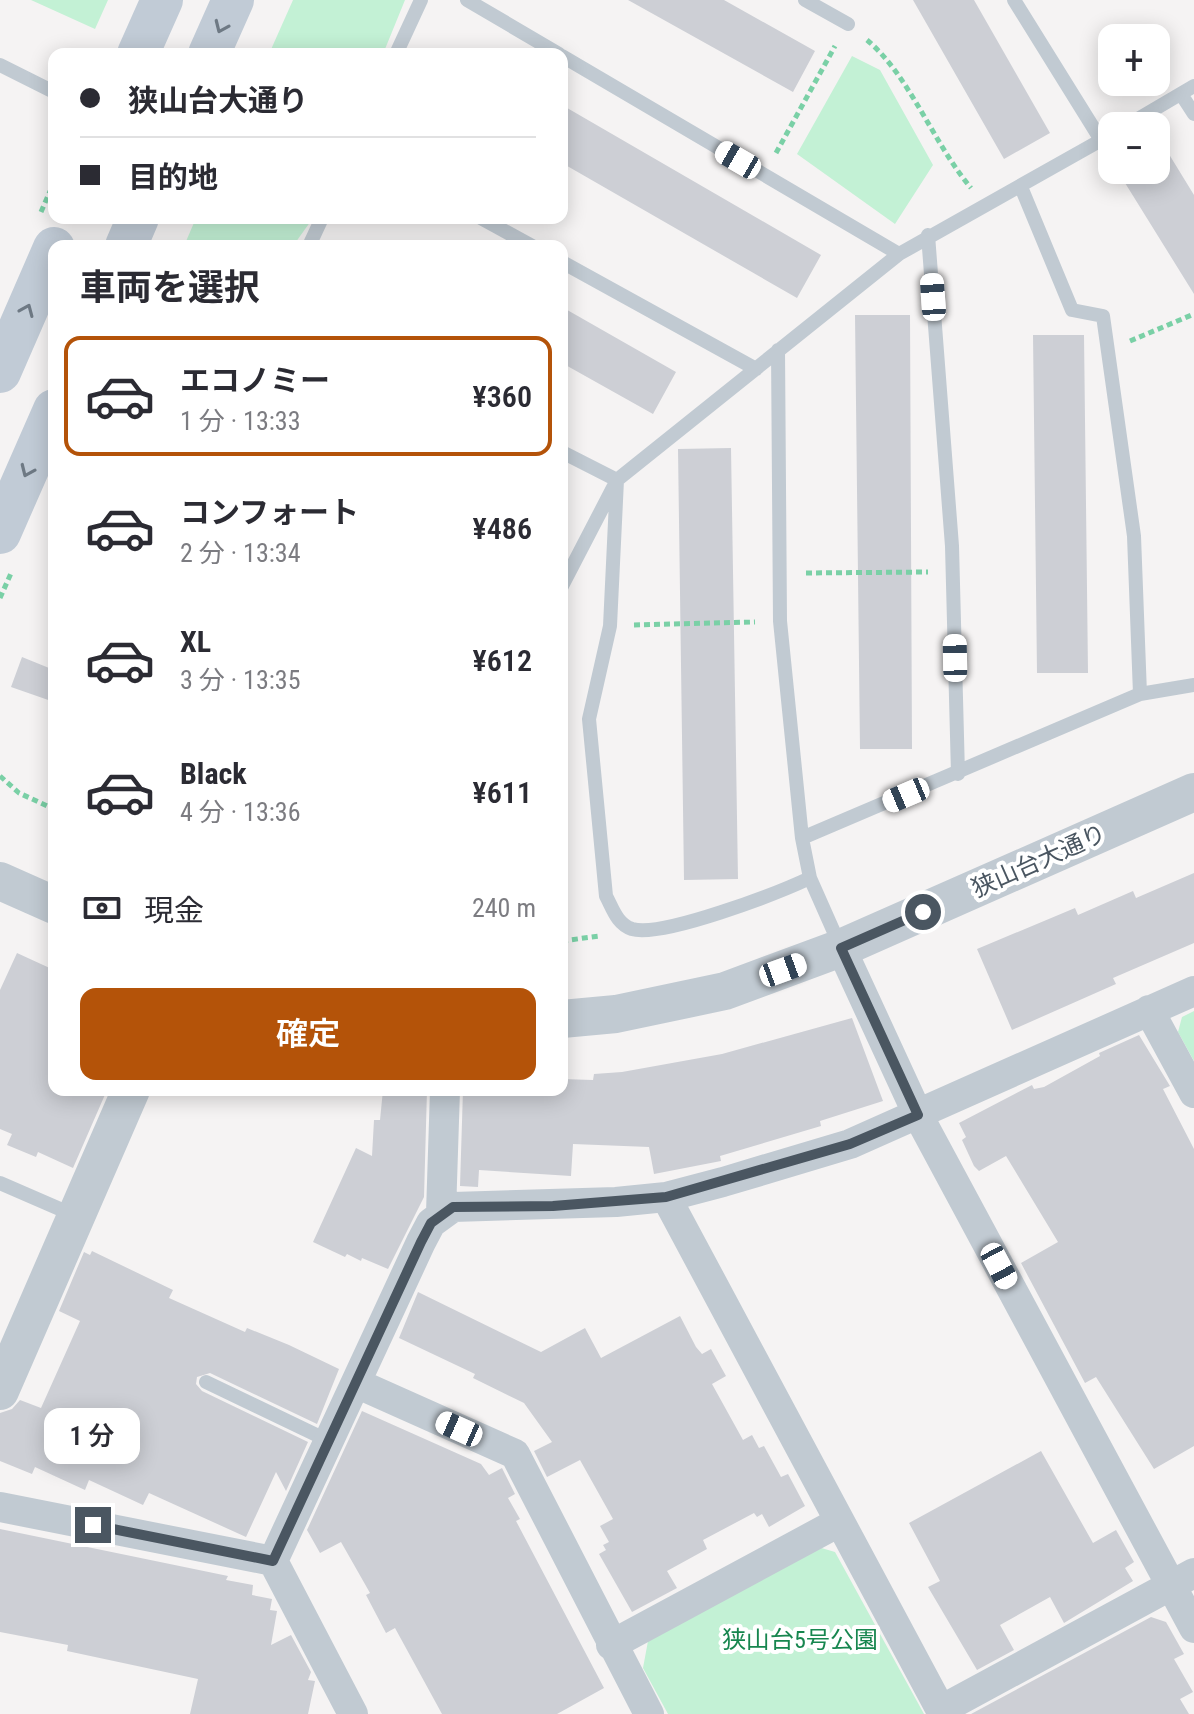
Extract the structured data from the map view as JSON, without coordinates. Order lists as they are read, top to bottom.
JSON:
{
  "streets": {
    "street": ["狭山台大通り"]
  },
  "parks": ["狭山台5号公園"],
  "page": {
    "map_buttons": ["+", "−"],
    "banner": ["狭山台大通り", "目的地"],
    "heading": "車両を選択",
    "list": [
      {
        "name": "エコノミー",
        "note": "1 分 · 13:33",
        "value": "¥360"
      },
      {
        "name": "コンフォート",
        "note": "2 分 · 13:34",
        "value": "¥486"
      },
      {
        "name": "XL",
        "note": "3 分 · 13:35",
        "value": "¥612"
      },
      {
        "name": "Black",
        "note": "4 分 · 13:36",
        "value": "¥611"
      }
    ],
    "pay": ["現金", "240 m"],
    "buttons": "確定",
    "bubble": "1 分"
  }
}
